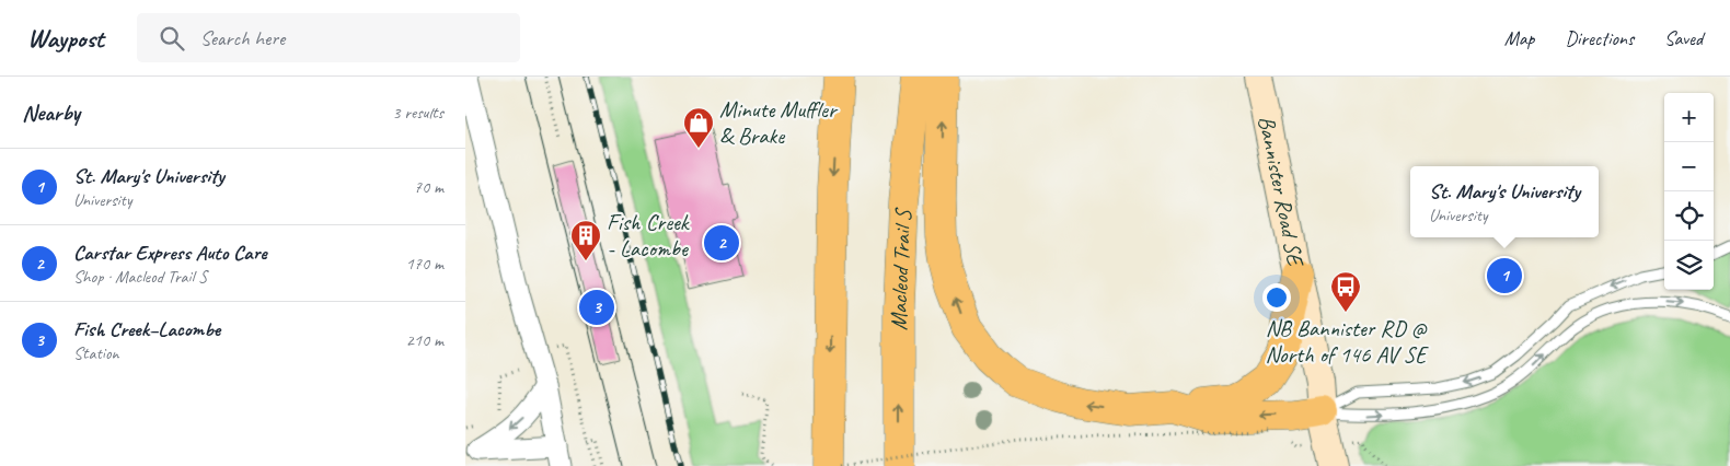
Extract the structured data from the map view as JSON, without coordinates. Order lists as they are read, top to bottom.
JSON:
{
  "streets": {
    "highway": ["Macleod Trail S"],
    "street": ["Bannister Road SE"]
  },
  "places": {
    "shop": ["Minute Muffler & Brake"],
    "building": ["Fish Creek - Lacombe"],
    "bus stop": ["NB Bannister RD @ North of 146 AV SE"]
  },
  "page": {
    "header": "Waypost",
    "search": "Search here",
    "nav": ["Map", "Directions", "Saved"],
    "heading": ["Nearby", "3 results"],
    "map_buttons": ["+", "−"],
    "list": [
      {
        "mark": "1",
        "name": "St. Mary's University",
        "note": "University",
        "value": "70 m"
      },
      {
        "mark": "2",
        "name": "Carstar Express Auto Care",
        "note": "Shop · Macleod Trail S",
        "value": "170 m"
      },
      {
        "mark": "3",
        "name": "Fish Creek–Lacombe",
        "note": "Station",
        "value": "210 m"
      }
    ],
    "popup": ["St. Mary's University", "University"],
    "pins": ["2", "1", "3"]
  }
}
